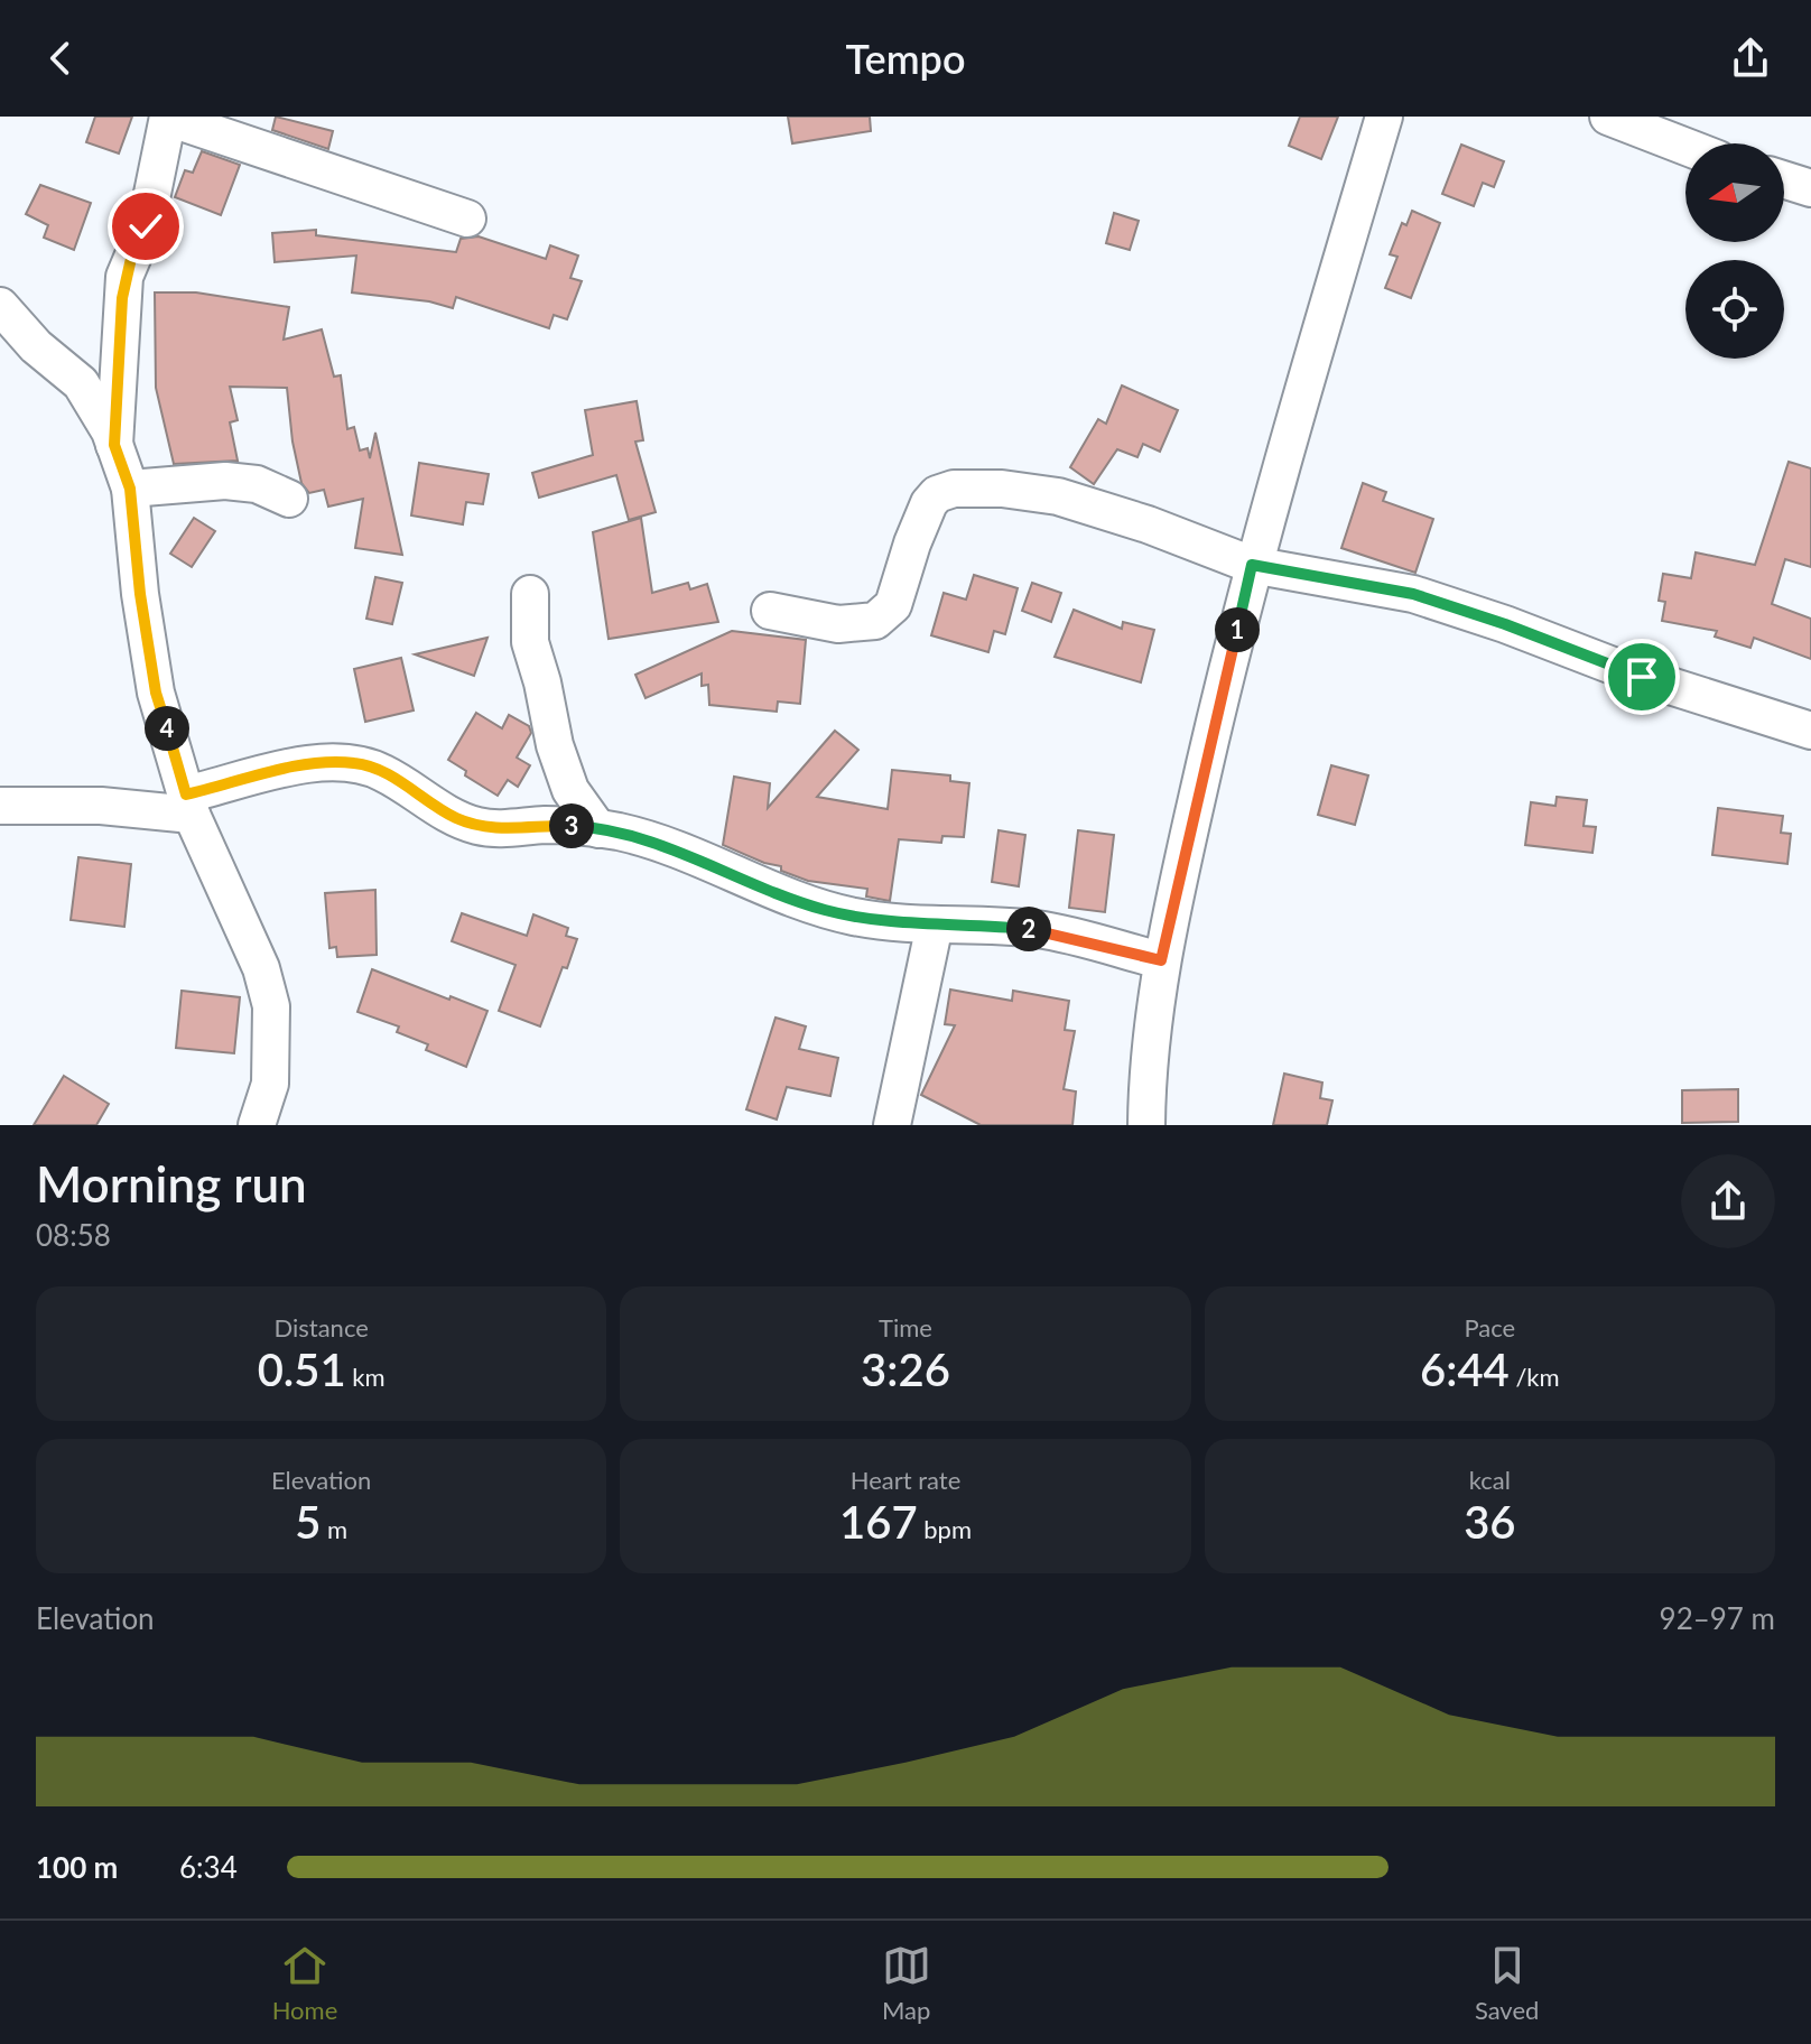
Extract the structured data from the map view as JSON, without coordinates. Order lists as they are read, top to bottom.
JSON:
{
  "north": "left",
  "page": {
    "header": "Tempo",
    "pins": [
      "1",
      "4",
      "3",
      "2"
    ],
    "heading": ["Morning run", "08:58"],
    "stats": [
      ["Distance", "0.51 km"],
      ["Time", "3:26"],
      ["Pace", "6:44 /km"],
      ["Elevation", "5 m"],
      ["Heart rate", "167 bpm"],
      ["kcal", "36"]
    ],
    "chart": ["Elevation", "92–97 m"],
    "list": [
      {
        "name": "100 m",
        "note": "6:34"
      }
    ],
    "tabs": ["Home", "Map", "Saved"]
  }
}
